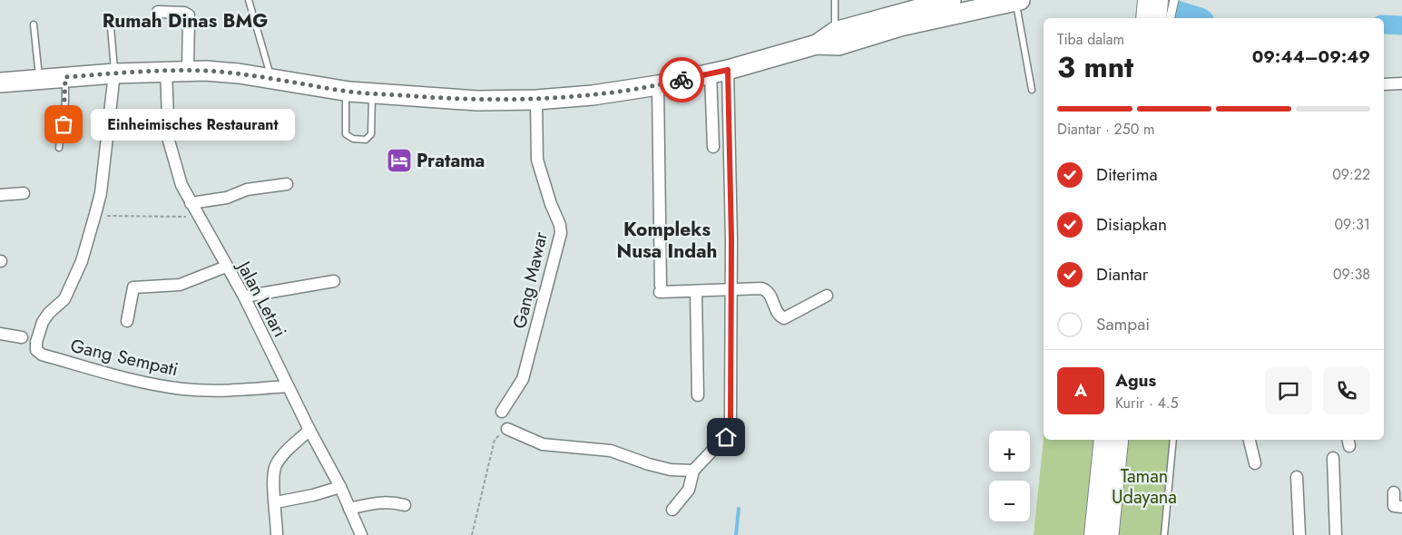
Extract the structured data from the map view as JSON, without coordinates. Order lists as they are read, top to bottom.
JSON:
{
  "streets": {
    "street": ["Gang Mawar", "Jalan Letari", "Gang Sempati"]
  },
  "crossings": [
    ["Jalan Letari", "Gang Sempati"]
  ],
  "districts": ["Rumah Dinas BMG", "Kompleks Nusa Indah"],
  "parks": ["Taman Udayana"],
  "places": {
    "other": ["Einheimisches Restaurant"],
    "hotel": ["Pratama"]
  },
  "page": {
    "heading": ["3 mnt", "Tiba dalam", "09:44–09:49"],
    "panel": ["Agus", "Kurir · 4.5"],
    "bar": "Diantar · 250 m",
    "bubble": "Einheimisches Restaurant",
    "list": [
      ["Diterima", "09:22"],
      ["Disiapkan", "09:31"],
      ["Diantar", "09:38"],
      "Sampai"
    ],
    "round": "A",
    "map_buttons": ["+", "−"]
  }
}
